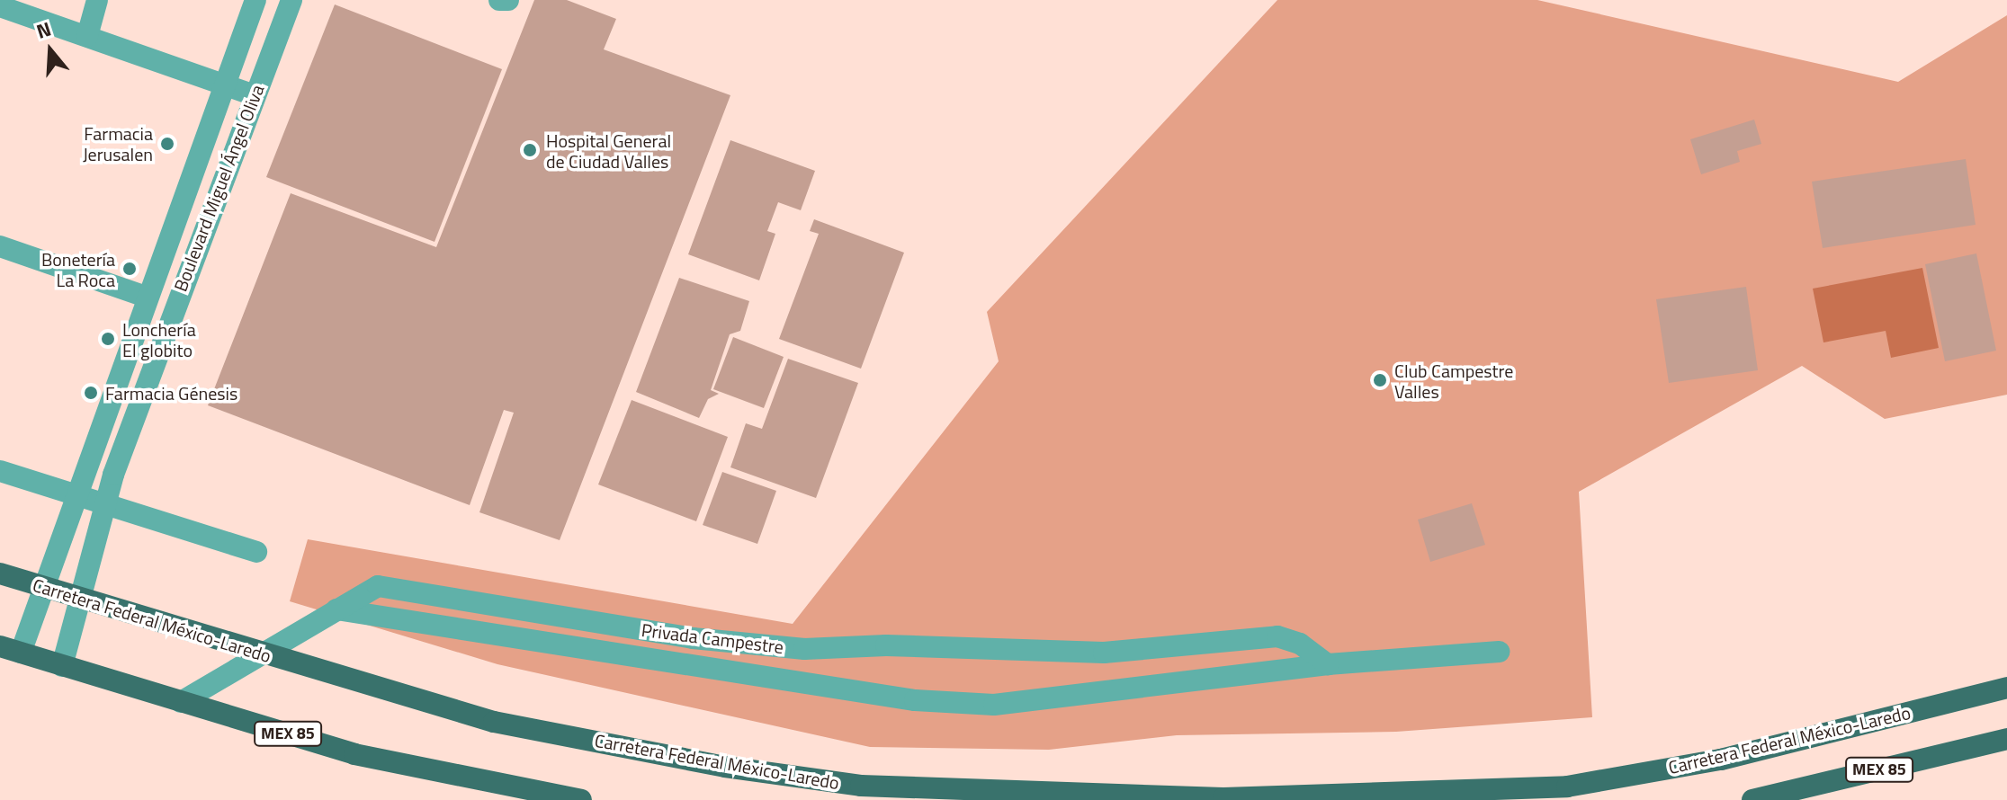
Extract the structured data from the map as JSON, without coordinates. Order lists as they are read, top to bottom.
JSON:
{
  "streets": {
    "main road": ["Carretera Federal México-Laredo", "MEX 85"],
    "street": ["Boulevard Miguel Ángel Oliva", "Privada Campestre"]
  },
  "crossings": [
    ["Boulevard Miguel Ángel Oliva", "Carretera Federal México-Laredo"],
    ["Boulevard Miguel Ángel Oliva", "MEX 85"],
    ["Carretera Federal México-Laredo", "Privada Campestre"],
    ["Privada Campestre", "MEX 85"]
  ],
  "places": [
    "Farmacia Jerusalen",
    "Hospital General de Ciudad Valles",
    "Bonetería La Roca",
    "Lonchería El globito",
    "Club Campestre Valles",
    "Farmacia Génesis"
  ],
  "north": "top"
}
